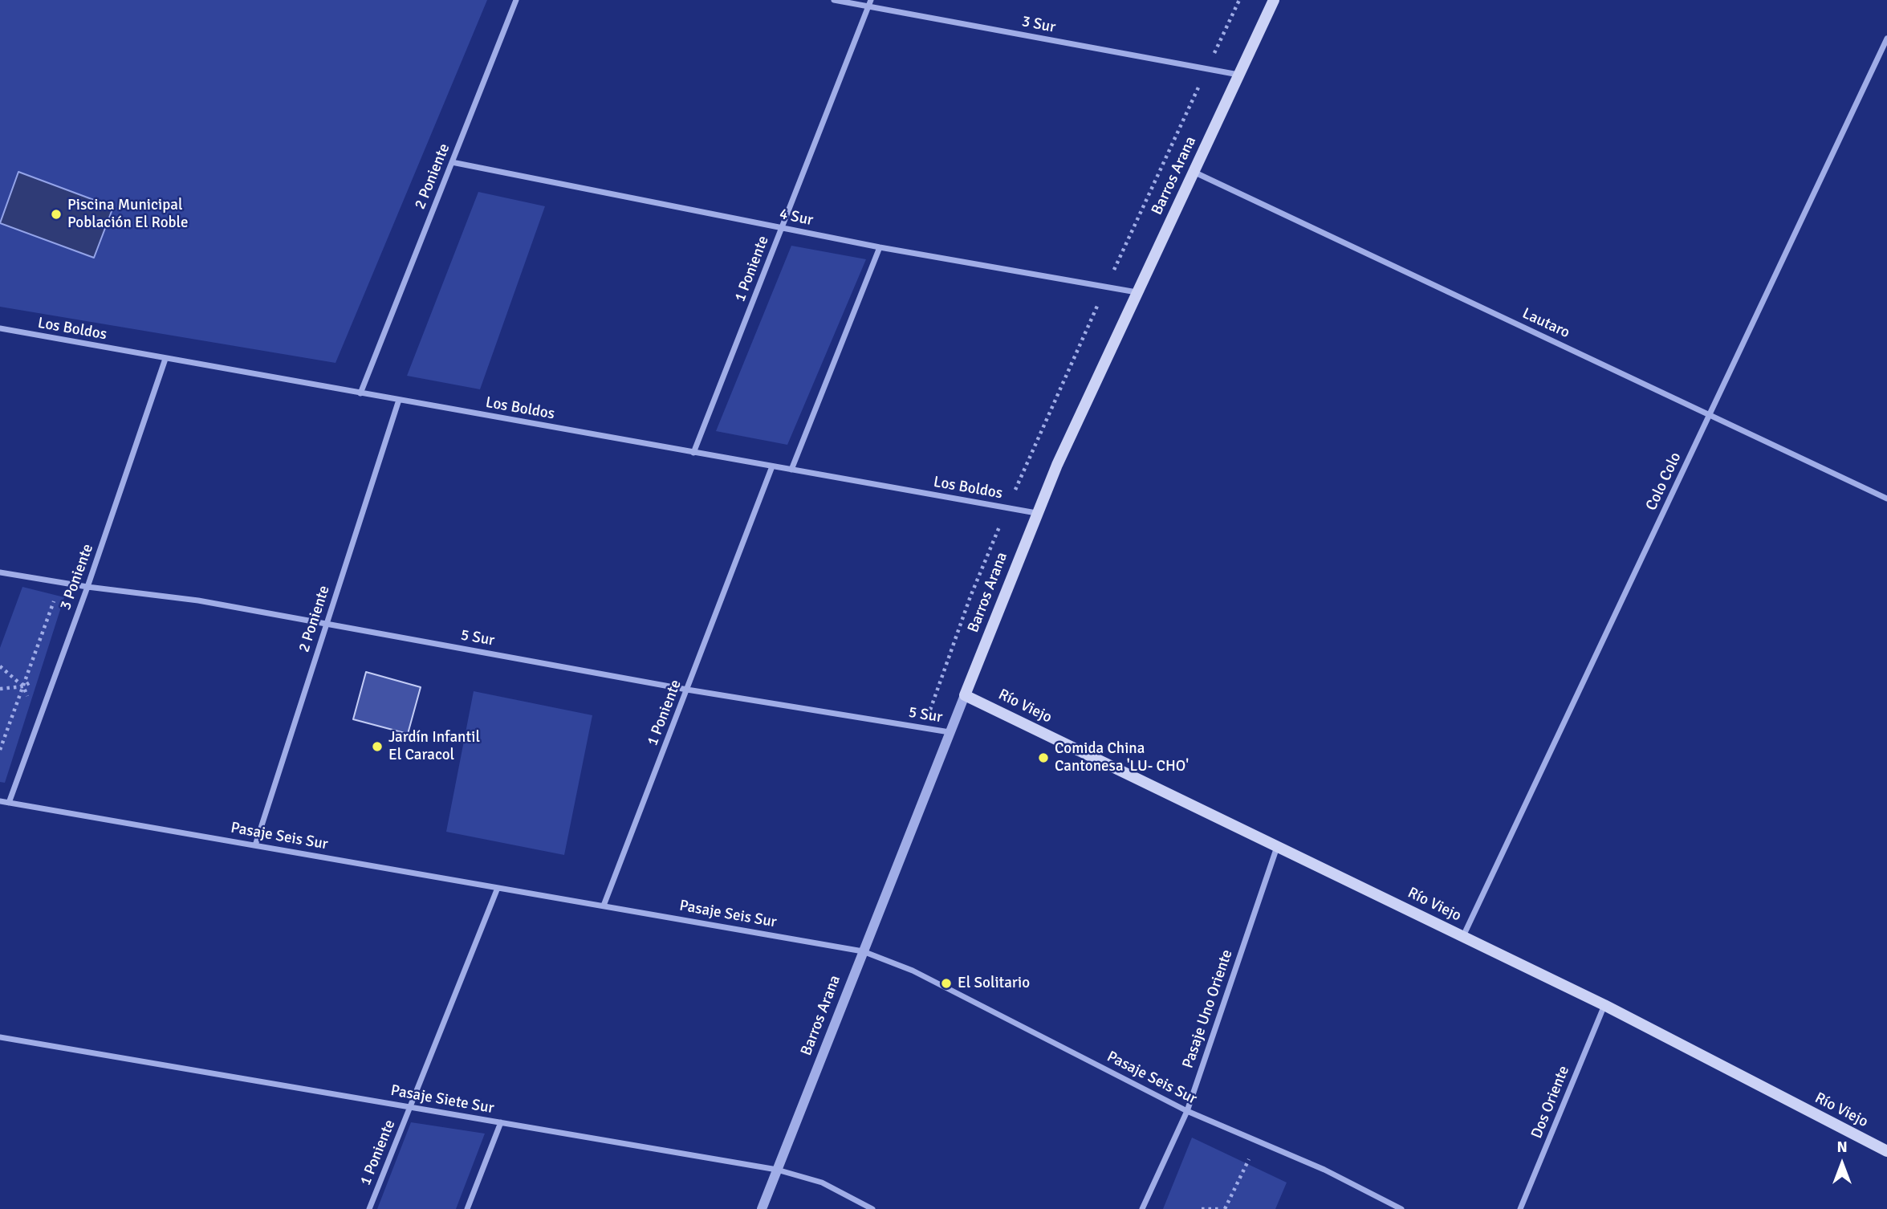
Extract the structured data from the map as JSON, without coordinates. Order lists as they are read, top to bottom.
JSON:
{
  "streets": {
    "main road": ["Barros Arana", "Río Viejo"],
    "street": [
      "3 Sur",
      "2 Poniente",
      "4 Sur",
      "1 Poniente",
      "Lautaro",
      "Los Boldos",
      "Colo Colo",
      "3 Poniente",
      "5 Sur",
      "Pasaje Seis Sur",
      "Pasaje Uno Oriente",
      "Pasaje Siete Sur",
      "Dos Oriente"
    ]
  },
  "crossings": [
    ["3 Sur", "Barros Arana"],
    ["3 Sur", "1 Poniente"],
    ["Barros Arana", "4 Sur"],
    ["Barros Arana", "Lautaro"],
    ["Barros Arana", "Los Boldos"],
    ["Barros Arana", "5 Sur"],
    ["Barros Arana", "Río Viejo"],
    ["Barros Arana", "Pasaje Seis Sur"],
    ["Barros Arana", "Pasaje Siete Sur"],
    ["2 Poniente", "4 Sur"],
    ["2 Poniente", "Los Boldos"],
    ["2 Poniente", "5 Sur"],
    ["2 Poniente", "Pasaje Seis Sur"],
    ["4 Sur", "1 Poniente"],
    ["1 Poniente", "Los Boldos"],
    ["1 Poniente", "5 Sur"],
    ["1 Poniente", "Pasaje Seis Sur"],
    ["1 Poniente", "Pasaje Siete Sur"],
    ["Lautaro", "Colo Colo"],
    ["Los Boldos", "3 Poniente"],
    ["Colo Colo", "Río Viejo"],
    ["3 Poniente", "5 Sur"],
    ["3 Poniente", "Pasaje Seis Sur"],
    ["Río Viejo", "Pasaje Uno Oriente"],
    ["Río Viejo", "Dos Oriente"],
    ["Pasaje Seis Sur", "Pasaje Uno Oriente"]
  ],
  "places": [
    "Piscina Municipal Población El Roble",
    "Jardín Infantil El Caracol",
    "Comida China Cantonesa 'LU- CHO'",
    "El Solitario"
  ],
  "north": "top"
}
